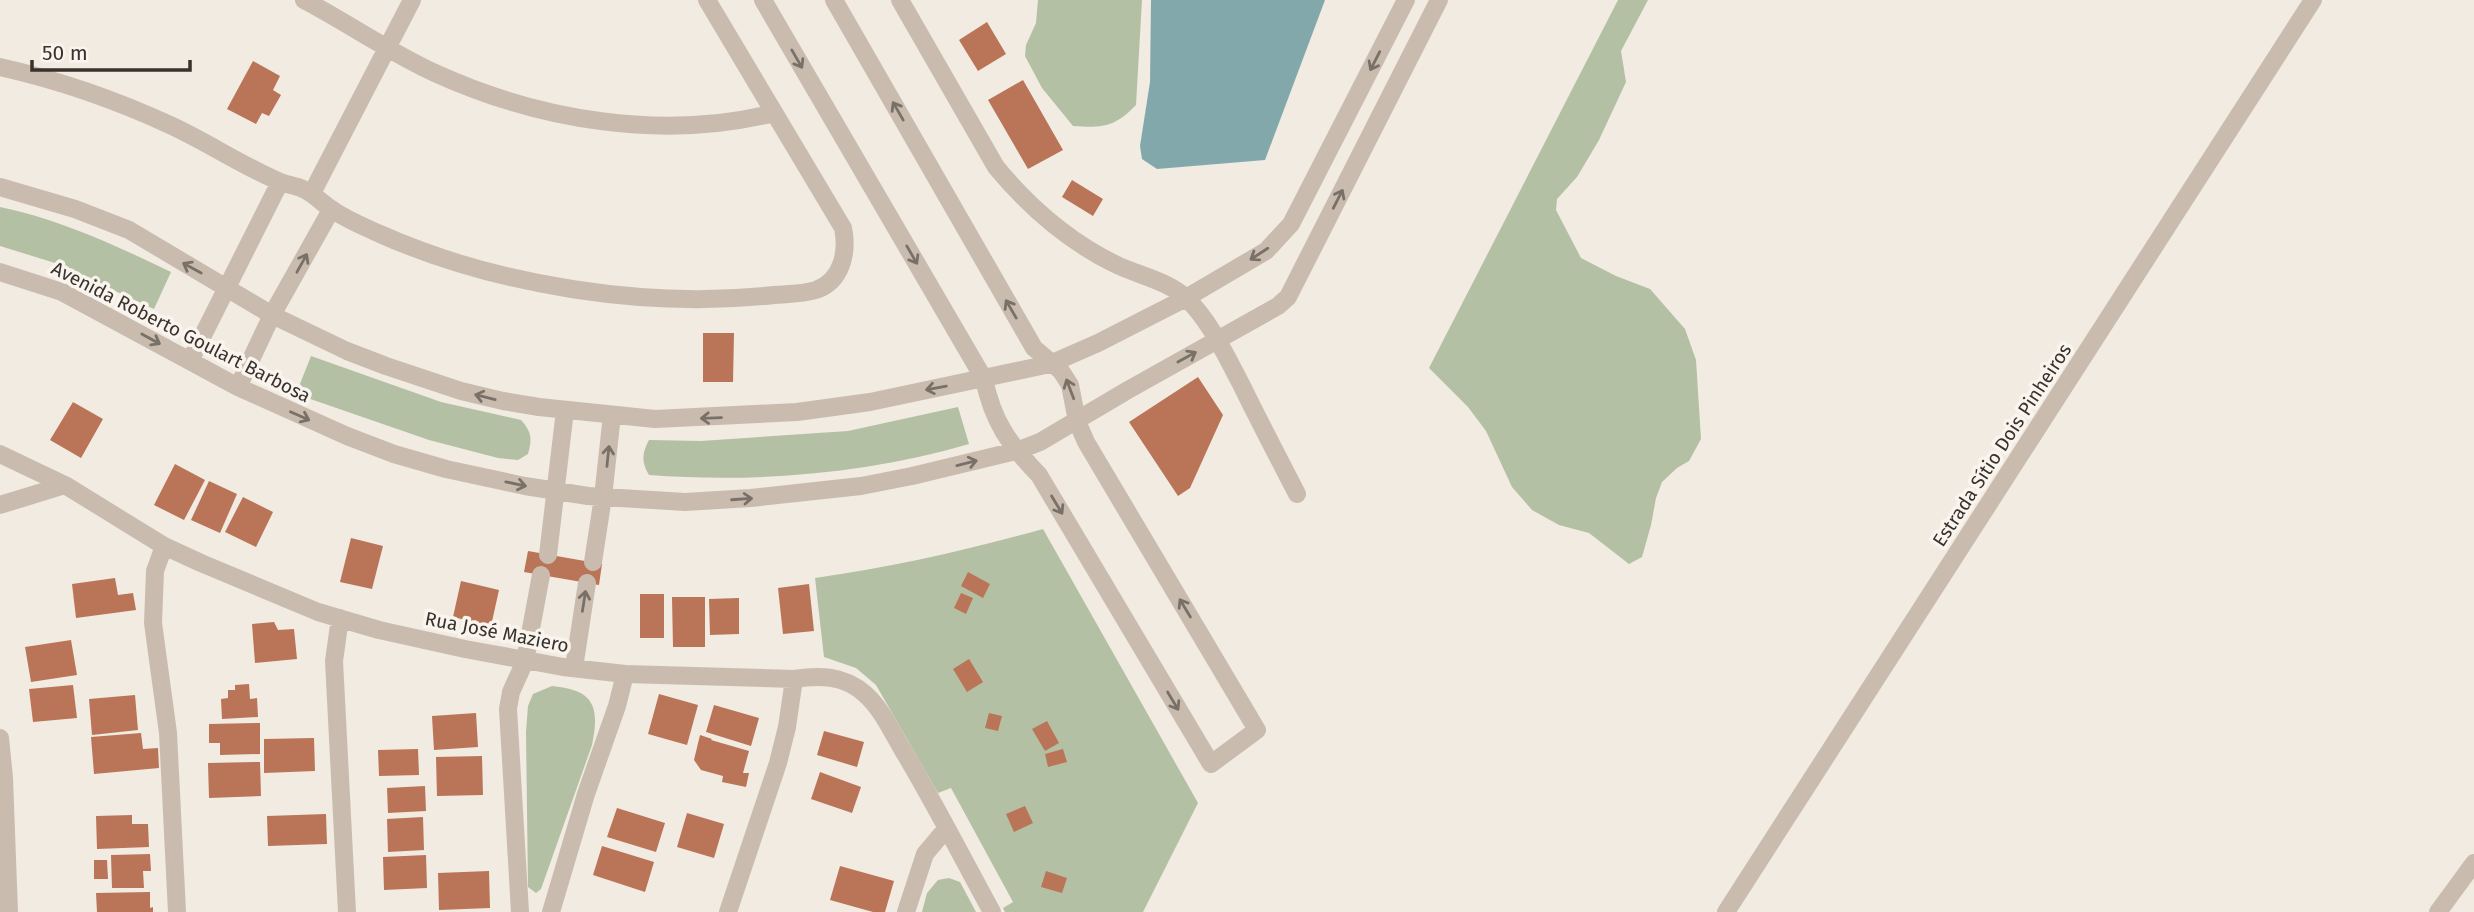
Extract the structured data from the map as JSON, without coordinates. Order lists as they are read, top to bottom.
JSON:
{
  "streets": {
    "street": ["Avenida Roberto Goulart Barbosa", "Estrada Sítio Dois Pinheiros", "Rua José Maziero"]
  },
  "scale_bar": "50 m"
}
